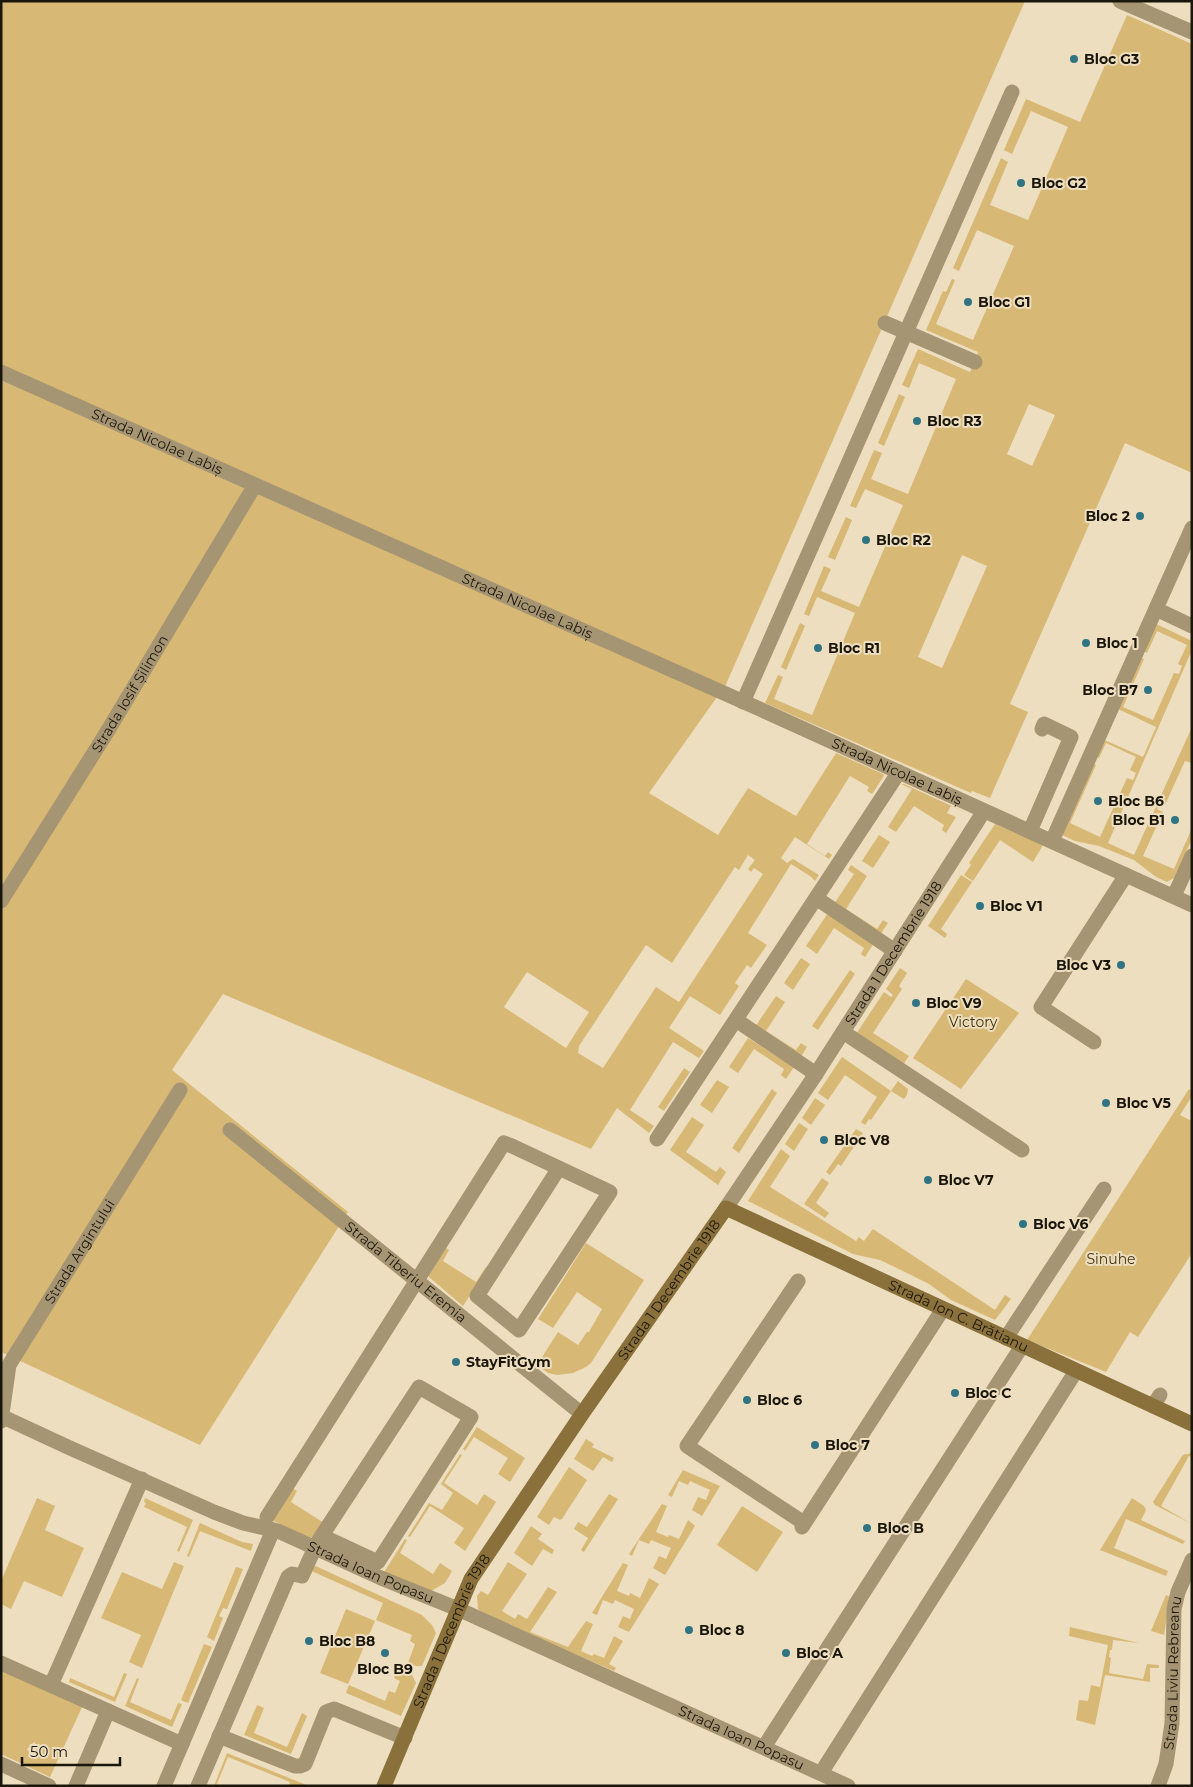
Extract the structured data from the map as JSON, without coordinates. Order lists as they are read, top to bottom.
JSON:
{
  "streets": {
    "street": [
      "Strada Nicolae Labiș",
      "Strada Iosif Șilimon",
      "Strada 1 Decembrie 1918",
      "Strada Argintului",
      "Strada Tiberiu Eremia",
      "Strada Ion C. Brătianu",
      "Strada Ioan Popasu",
      "Strada Liviu Rebreanu"
    ]
  },
  "crossings": [
    ["Strada Nicolae Labiș", "Strada Iosif Șilimon"],
    ["Strada Nicolae Labiș", "Strada 1 Decembrie 1918"],
    ["Strada 1 Decembrie 1918", "Strada Tiberiu Eremia"],
    ["Strada 1 Decembrie 1918", "Strada Ion C. Brătianu"],
    ["Strada 1 Decembrie 1918", "Strada Ioan Popasu"],
    ["Strada Argintului", "Strada Ioan Popasu"]
  ],
  "parks": ["Victory", "Sinuhe"],
  "places": [
    "Bloc G3",
    "Bloc G2",
    "Bloc G1",
    "Bloc R3",
    "Bloc 2",
    "Bloc R2",
    "Bloc 1",
    "Bloc R1",
    "Bloc B7",
    "Bloc B6",
    "Bloc B1",
    "Bloc V1",
    "Bloc V3",
    "Bloc V9",
    "Bloc V5",
    "Bloc V8",
    "Bloc V7",
    "Bloc V6",
    "StayFitGym",
    "Bloc C",
    "Bloc 6",
    "Bloc 7",
    "Bloc B",
    "Bloc 8",
    "Bloc B8",
    "Bloc B9",
    "Bloc A"
  ],
  "scale_bar": "50 m"
}
